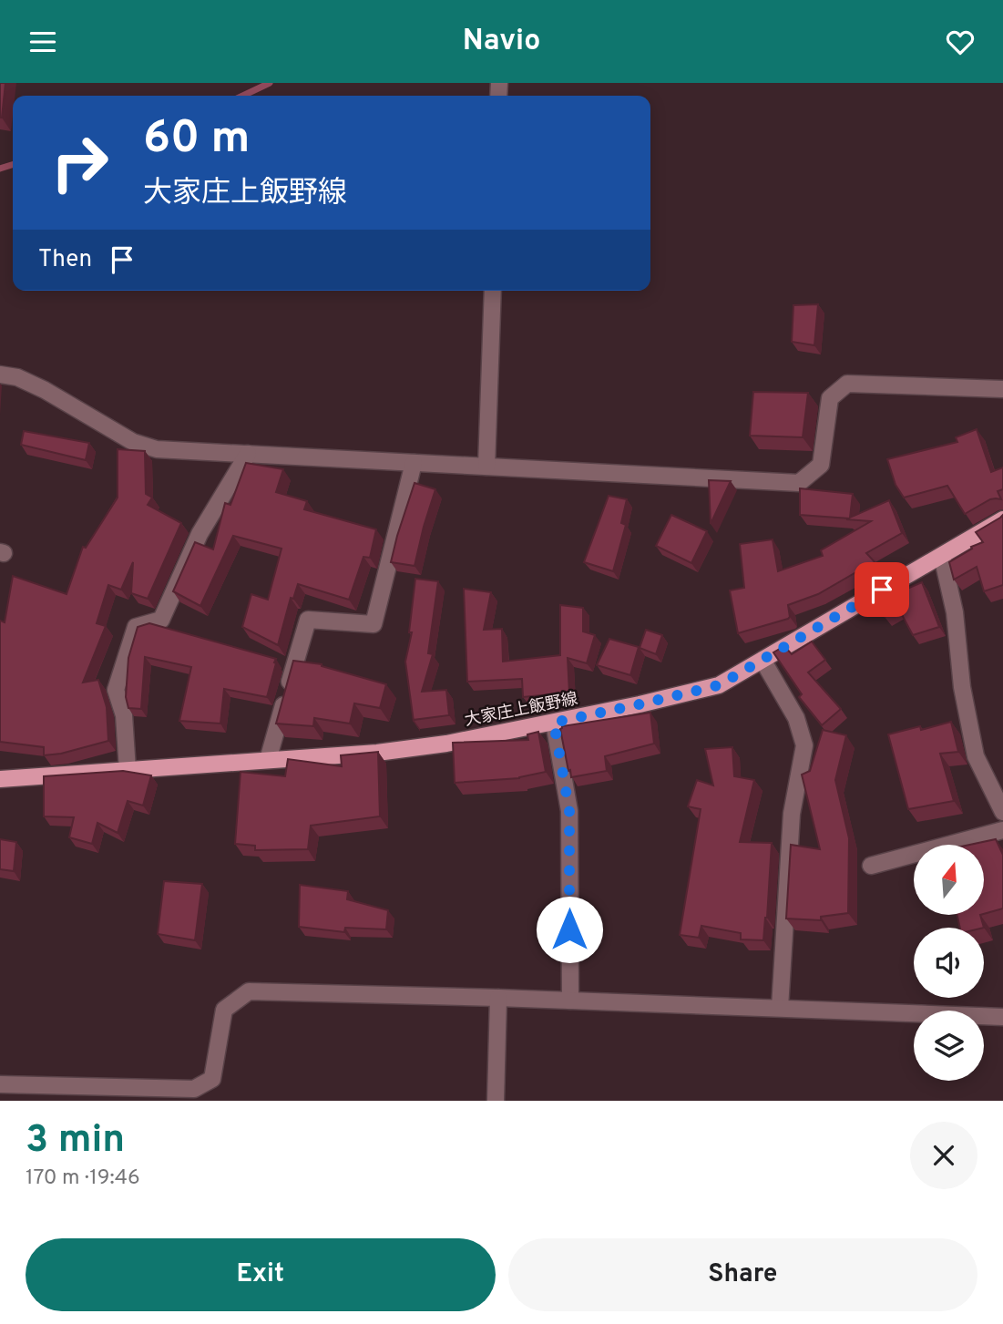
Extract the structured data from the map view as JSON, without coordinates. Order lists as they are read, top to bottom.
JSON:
{
  "streets": {
    "main road": ["大家庄上飯野線"]
  },
  "north": "top",
  "page": {
    "header": "Navio",
    "turn": ["60 m", "大家庄上飯野線"],
    "then": "Then",
    "heading": ["3 min", "170 m · 19:46"],
    "buttons": ["Exit", "Share"]
  }
}
